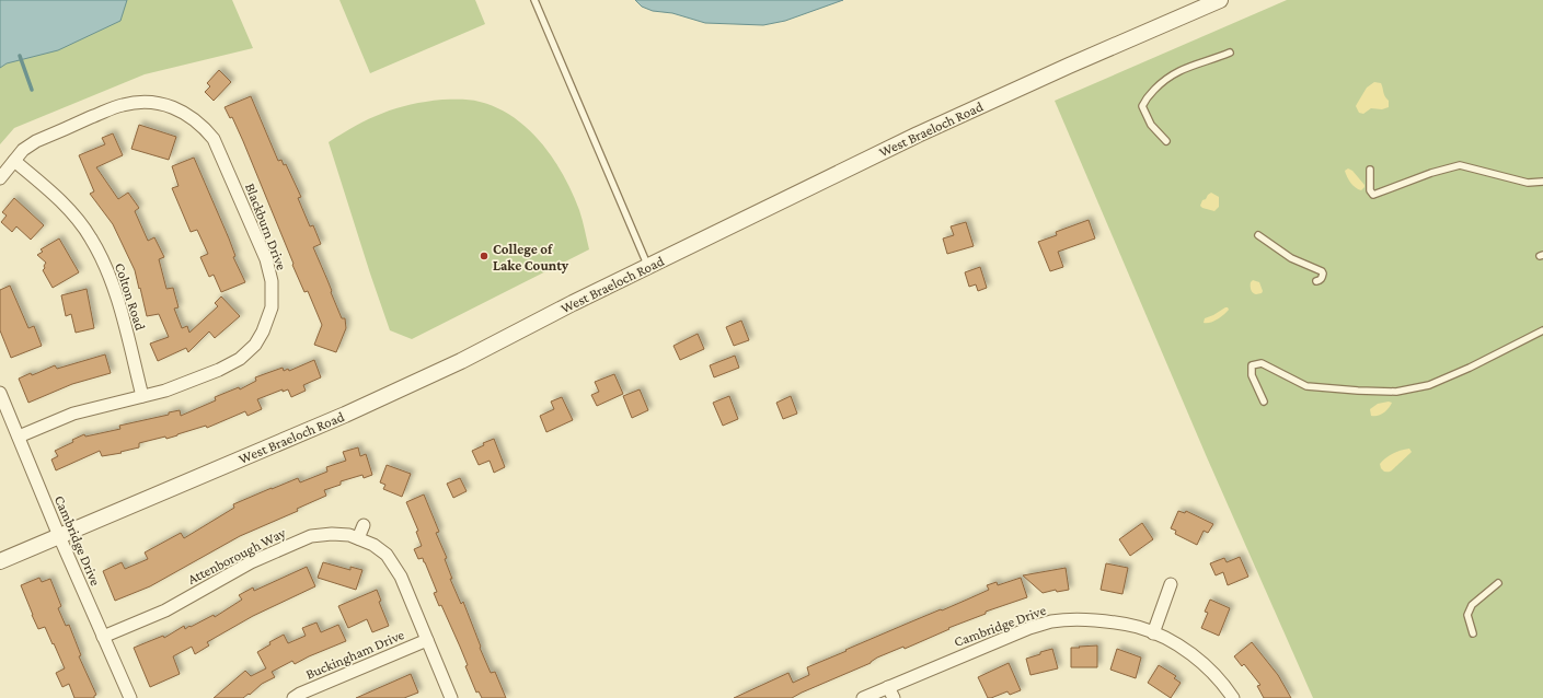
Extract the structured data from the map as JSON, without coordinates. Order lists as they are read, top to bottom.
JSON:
{
  "streets": {
    "street": [
      "West Braeloch Road",
      "Blackburn Drive",
      "Colton Road",
      "Cambridge Drive",
      "Attenborough Way",
      "Buckingham Drive"
    ]
  },
  "crossings": [
    ["West Braeloch Road", "Cambridge Drive"],
    ["Blackburn Drive", "Colton Road"],
    ["Blackburn Drive", "Cambridge Drive"],
    ["Cambridge Drive", "Attenborough Way"],
    ["Attenborough Way", "Buckingham Drive"]
  ],
  "places": ["College of Lake County"]
}
